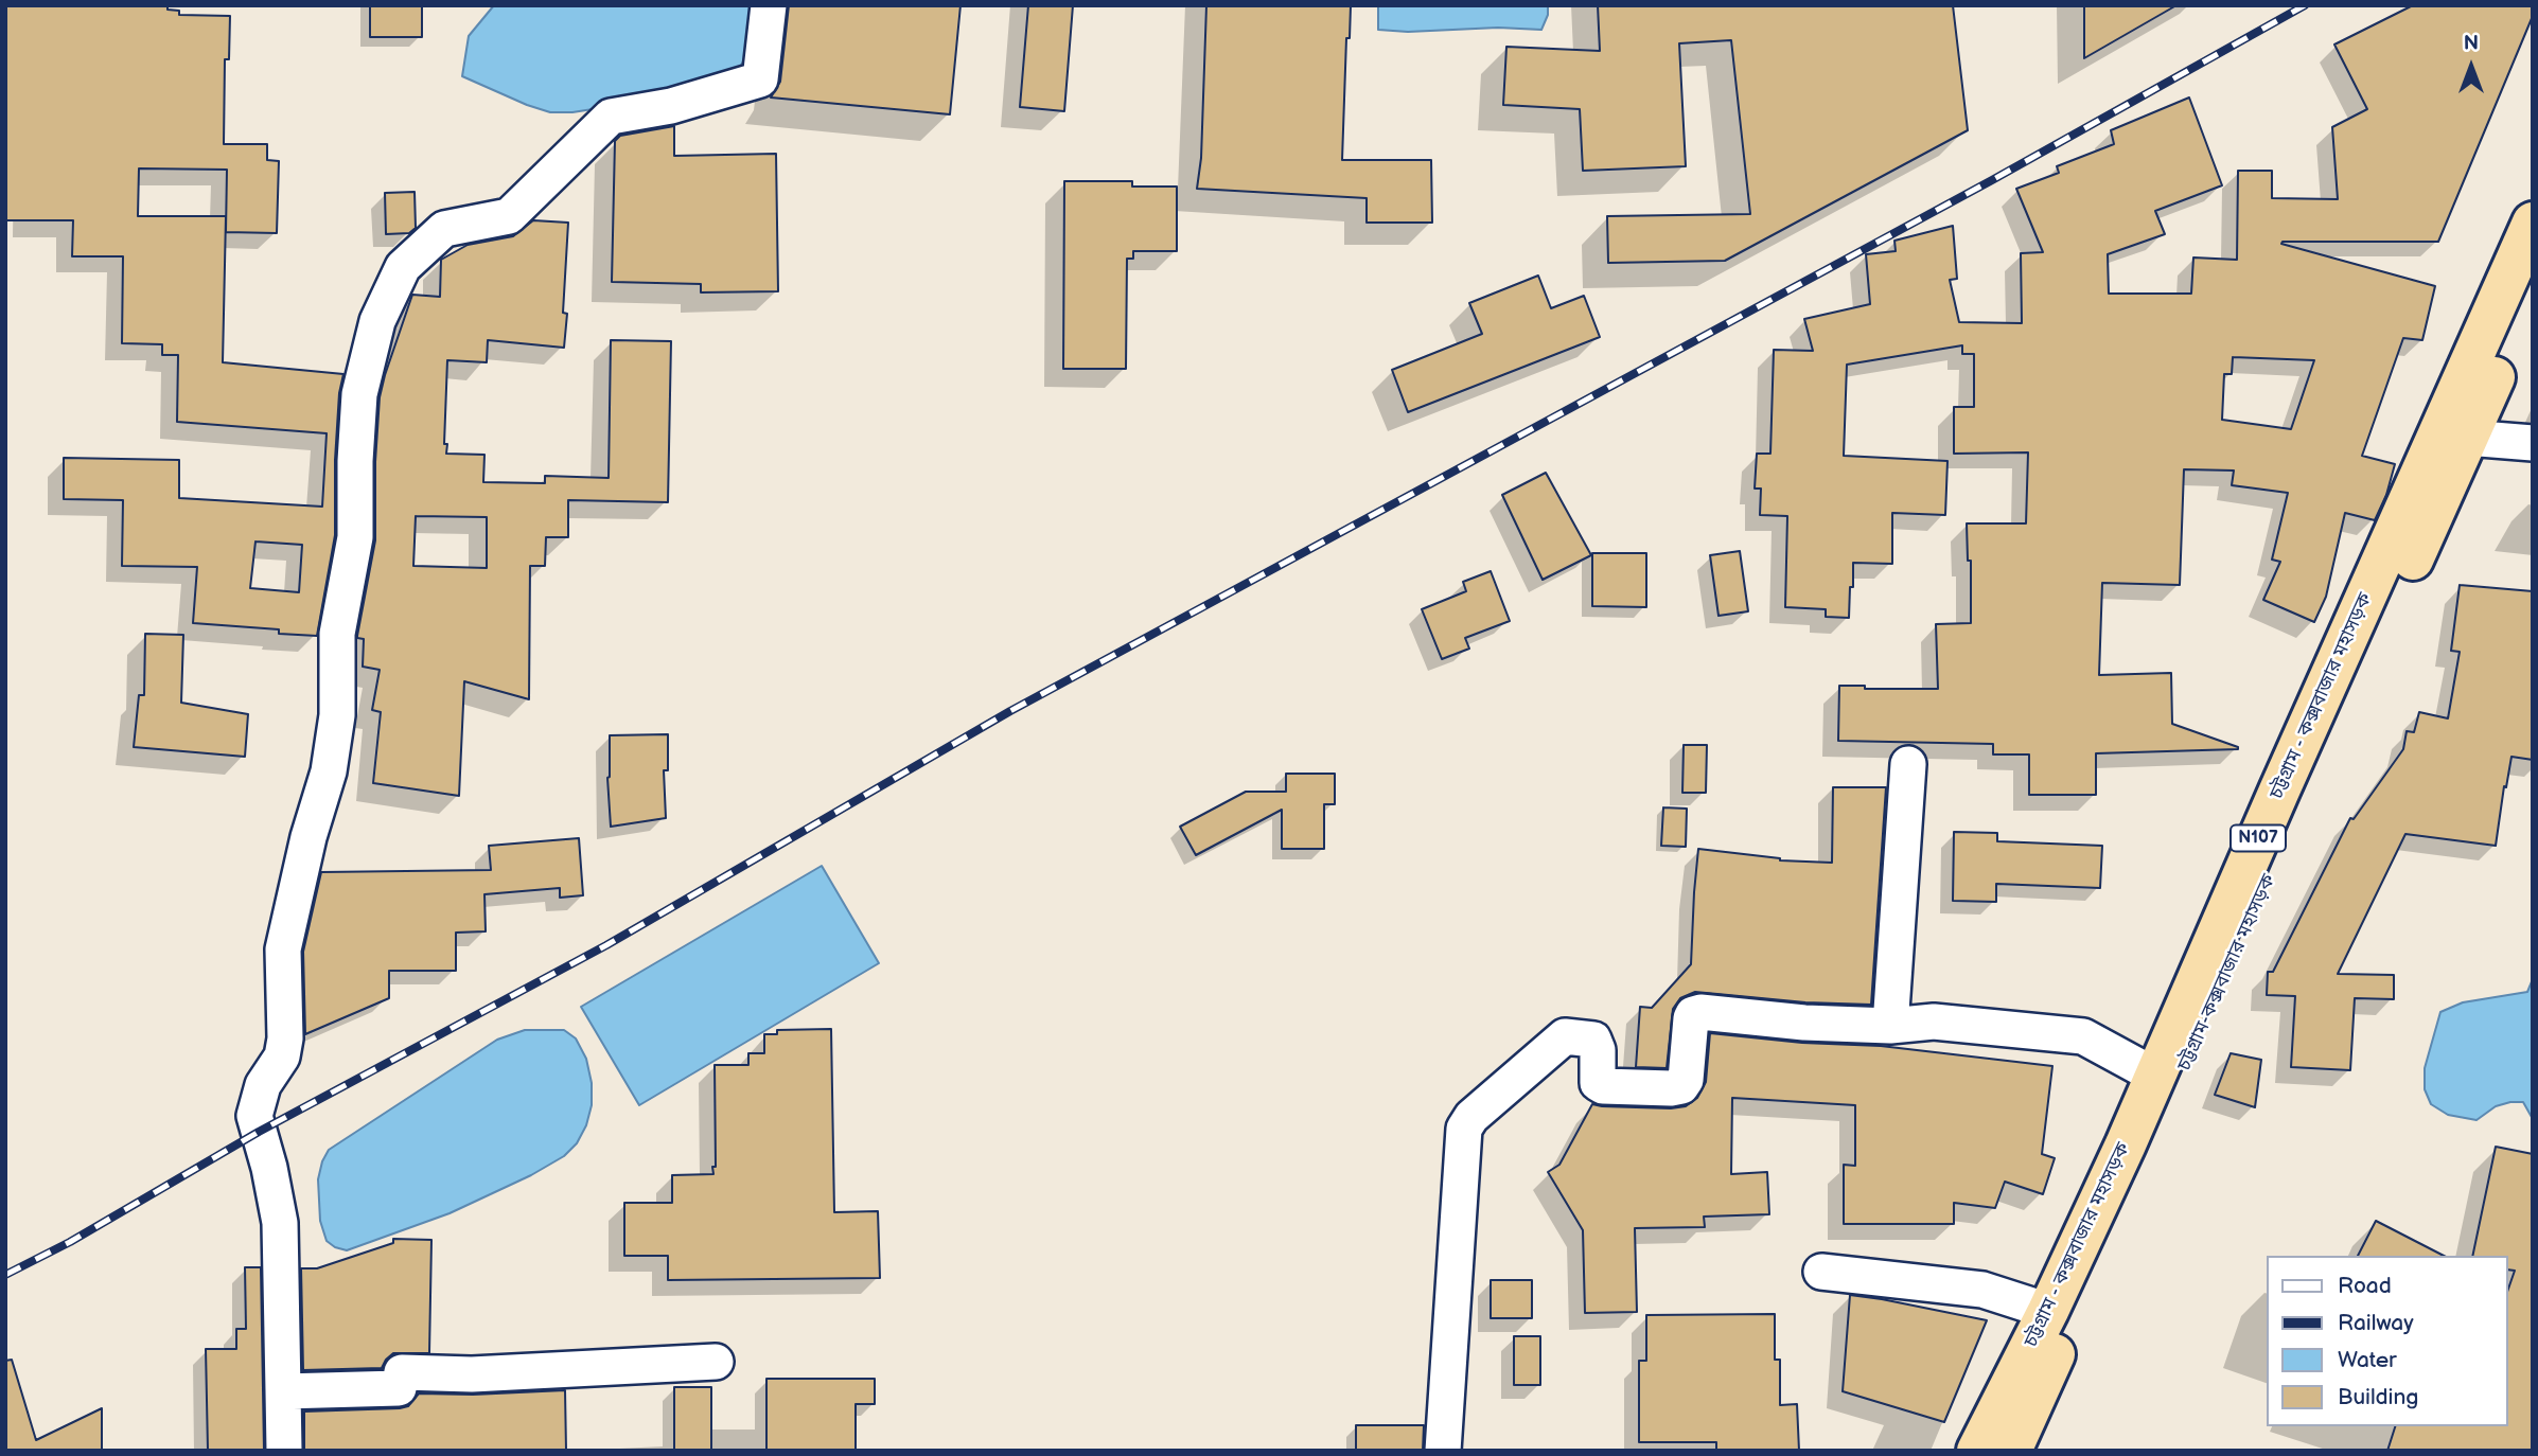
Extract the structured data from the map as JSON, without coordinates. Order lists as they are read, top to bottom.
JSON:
{
  "streets": {
    "highway": ["চট্টগ্রাম - কক্সবাজার মহাসড়ক", "N107", "চট্টগ্রাম-কক্সবাজার মহাসড়ক"]
  },
  "legend": [
    "Road",
    "Railway",
    "Water",
    "Building"
  ],
  "north": "top"
}
